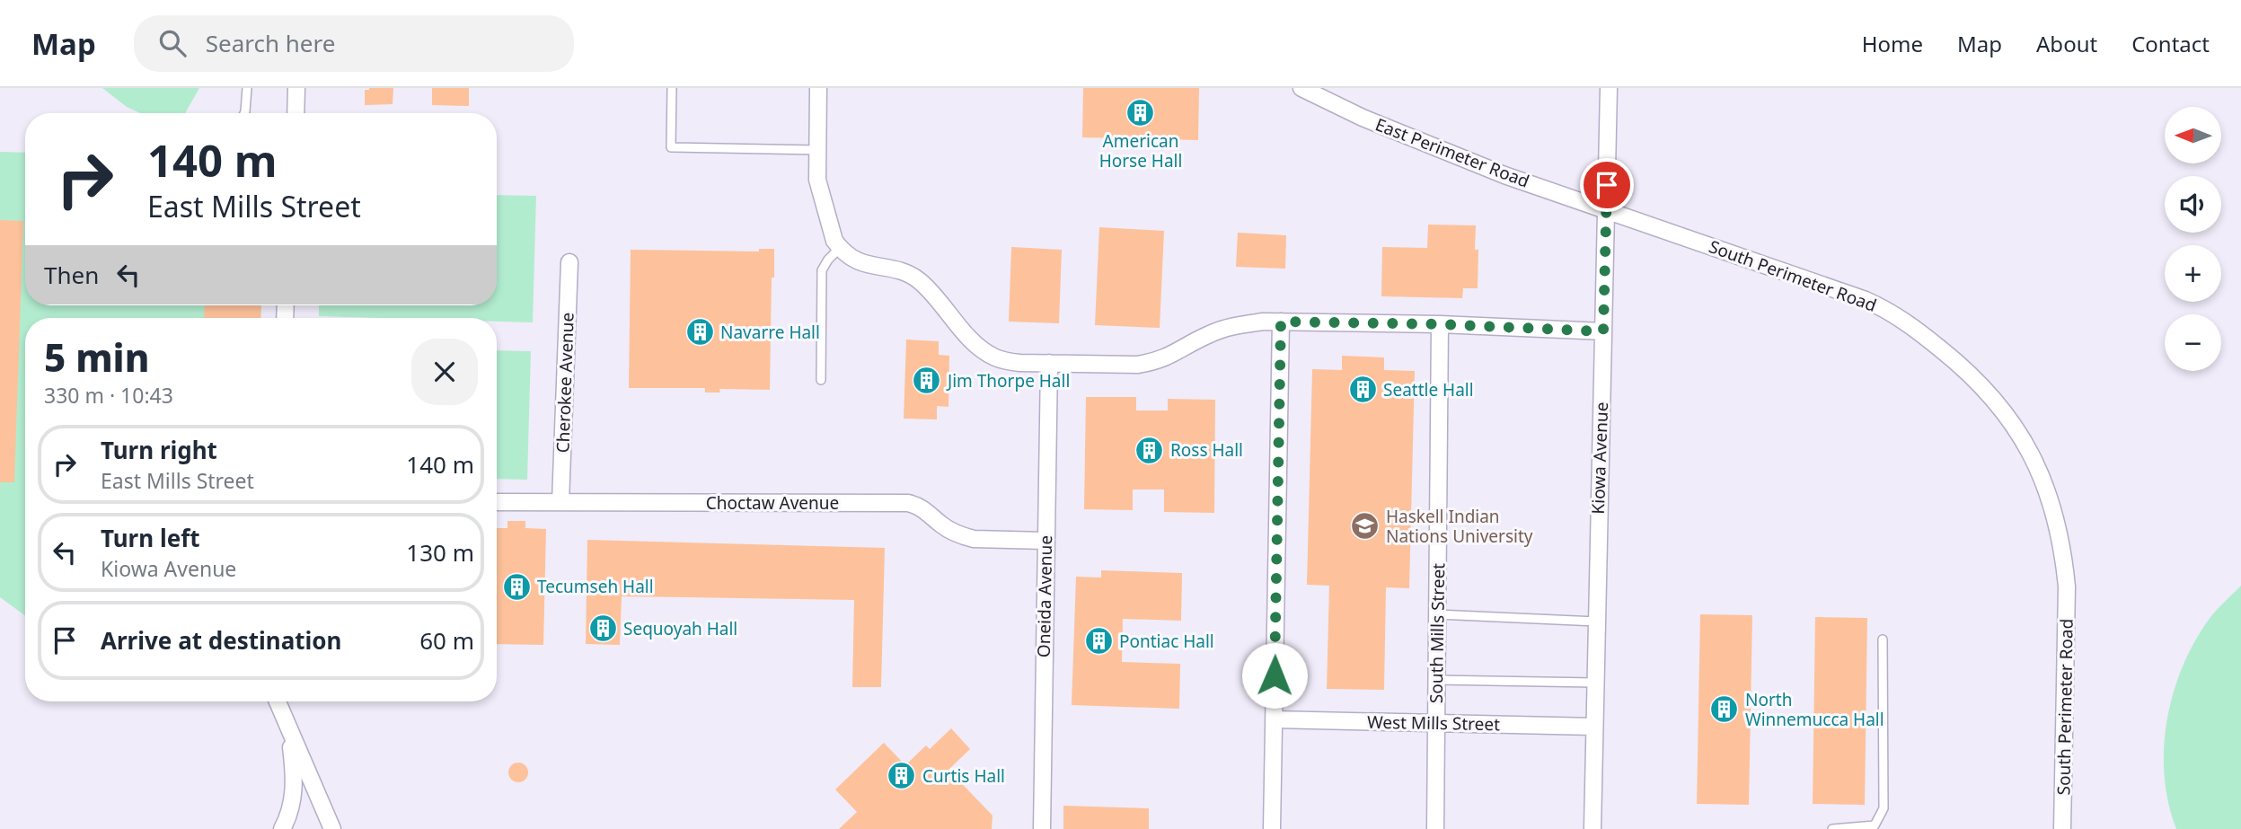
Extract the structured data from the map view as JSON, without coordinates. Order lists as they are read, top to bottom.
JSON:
{
  "streets": {
    "street": [
      "East Perimeter Road",
      "South Perimeter Road",
      "Cherokee Avenue",
      "Kiowa Avenue",
      "Choctaw Avenue",
      "Oneida Avenue",
      "South Mills Street",
      "West Mills Street"
    ]
  },
  "crossings": [
    ["East Perimeter Road", "South Perimeter Road"],
    ["East Perimeter Road", "Kiowa Avenue"],
    ["South Perimeter Road", "Kiowa Avenue"],
    ["Cherokee Avenue", "Choctaw Avenue"],
    ["Kiowa Avenue", "West Mills Street"],
    ["Choctaw Avenue", "Oneida Avenue"],
    ["South Mills Street", "West Mills Street"]
  ],
  "places": {
    "building": [
      "American Horse Hall",
      "Navarre Hall",
      "Jim Thorpe Hall",
      "Seattle Hall",
      "Ross Hall",
      "Tecumseh Hall",
      "Sequoyah Hall",
      "Pontiac Hall",
      "North Winnemucca Hall",
      "Curtis Hall"
    ],
    "school or university": ["Haskell Indian Nations University"]
  },
  "north": "left",
  "page": {
    "header": "Map",
    "search": "Search here",
    "nav": [
      "Home",
      "Map",
      "About",
      "Contact"
    ],
    "map_buttons": ["+", "−"],
    "turn": ["140 m", "East Mills Street"],
    "then": "Then",
    "heading": ["5 min", "330 m · 10:43"],
    "list": [
      {
        "name": "Turn right",
        "note": "East Mills Street",
        "value": "140 m"
      },
      {
        "name": "Turn left",
        "note": "Kiowa Avenue",
        "value": "130 m"
      },
      {
        "name": "Arrive at destination",
        "value": "60 m"
      }
    ]
  }
}
